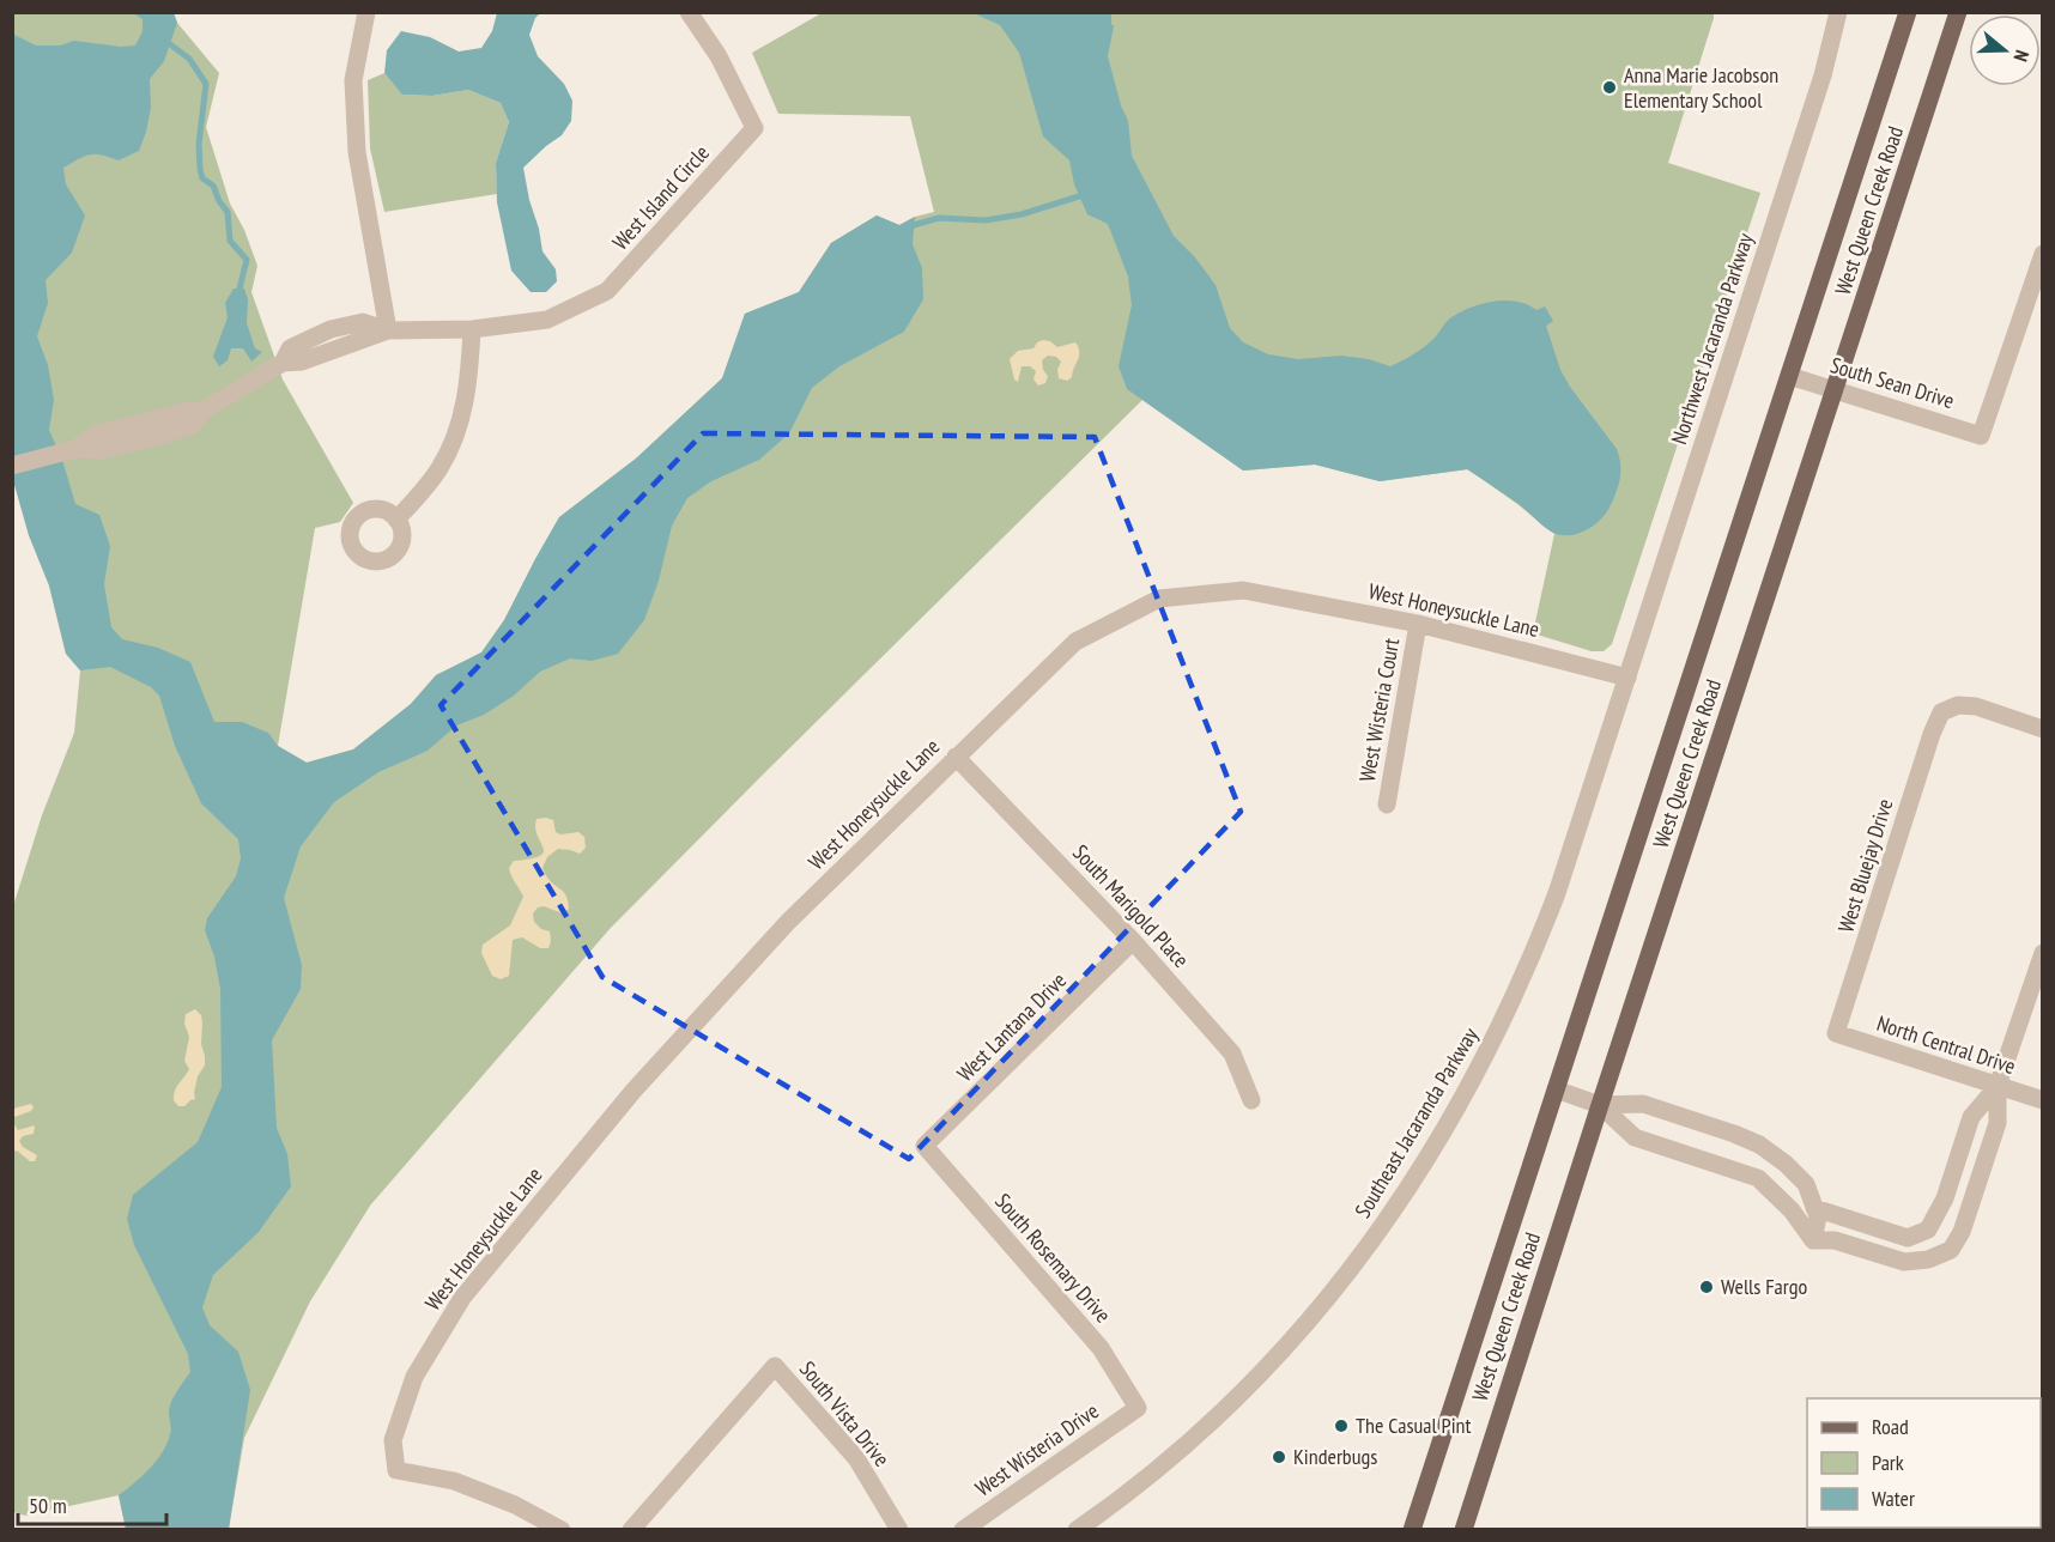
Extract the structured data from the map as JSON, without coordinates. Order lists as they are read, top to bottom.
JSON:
{
  "streets": {
    "main road": ["West Queen Creek Road"],
    "street": [
      "West Island Circle",
      "Northwest Jacaranda Parkway",
      "South Sean Drive",
      "West Honeysuckle Lane",
      "West Wisteria Court",
      "West Bluejay Drive",
      "South Marigold Place",
      "West Lantana Drive",
      "North Central Drive",
      "Southeast Jacaranda Parkway",
      "South Rosemary Drive",
      "South Vista Drive",
      "West Wisteria Drive"
    ]
  },
  "crossings": [
    ["West Queen Creek Road", "South Sean Drive"],
    ["Northwest Jacaranda Parkway", "West Honeysuckle Lane"],
    ["Northwest Jacaranda Parkway", "Southeast Jacaranda Parkway"],
    ["West Honeysuckle Lane", "West Wisteria Court"],
    ["West Honeysuckle Lane", "South Marigold Place"],
    ["West Honeysuckle Lane", "Southeast Jacaranda Parkway"],
    ["West Bluejay Drive", "North Central Drive"],
    ["South Marigold Place", "West Lantana Drive"],
    ["West Lantana Drive", "South Rosemary Drive"],
    ["South Rosemary Drive", "West Wisteria Drive"]
  ],
  "places": [
    "Anna Marie Jacobson Elementary School",
    "Wells Fargo",
    "The Casual Pint",
    "Kinderbugs"
  ],
  "legend": ["Road", "Park", "Water"],
  "scale_bar": "50 m",
  "north": "right"
}
